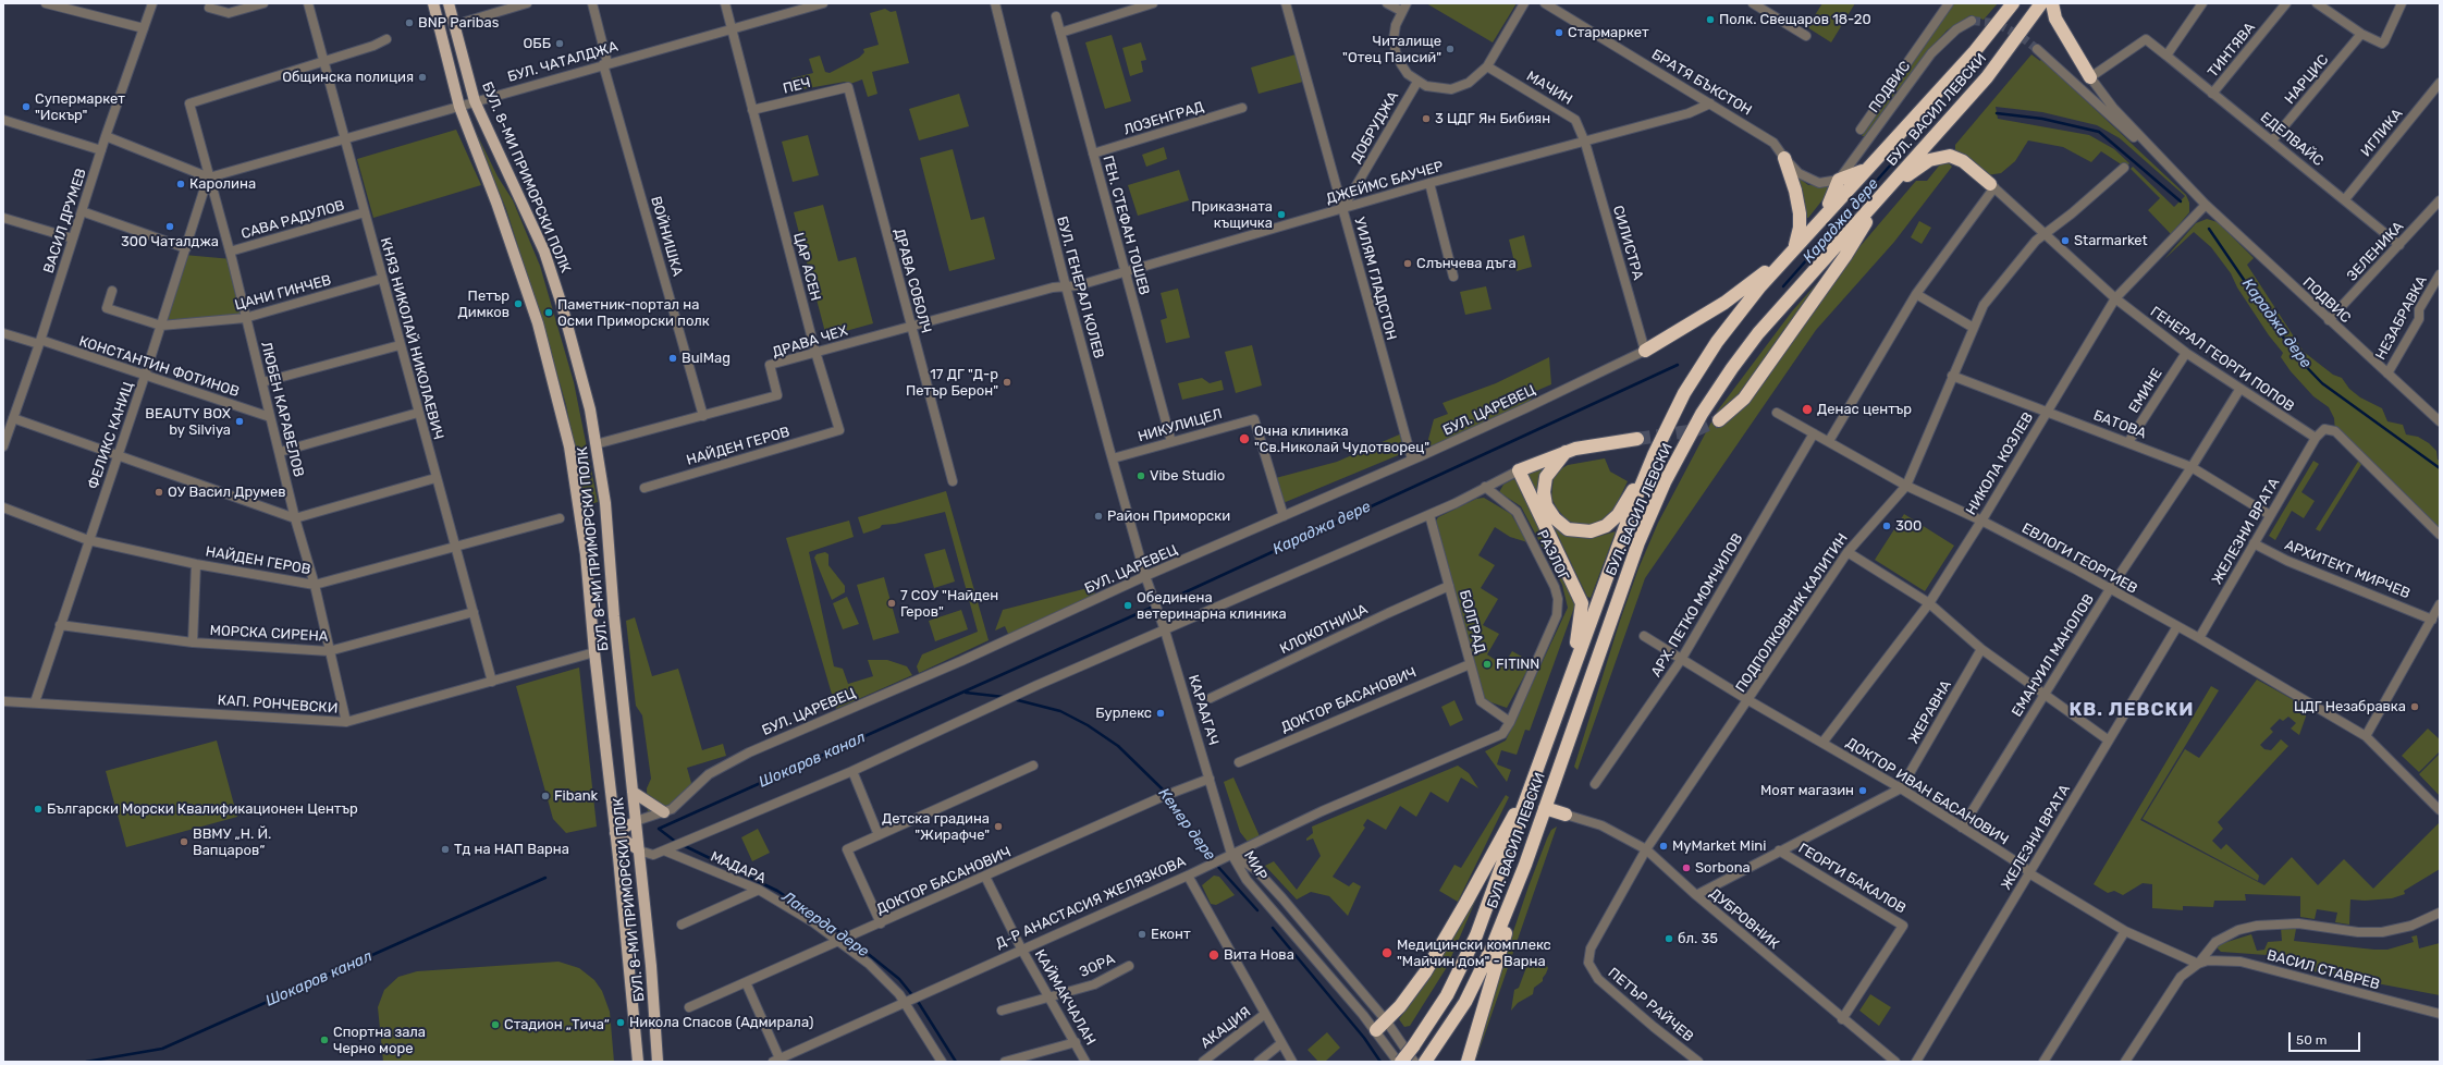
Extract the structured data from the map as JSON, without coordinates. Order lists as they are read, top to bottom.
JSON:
{
  "streets": {
    "highway": ["БУЛ. ВАСИЛ ЛЕВСКИ"],
    "main road": ["БУЛ. 8-МИ ПРИМОРСКИ ПОЛК"],
    "street": [
      "ТИНТЯВА",
      "БУЛ. ЧАТАЛДЖА",
      "НАРЦИС",
      "БРАТЯ БЪКСТОН",
      "ПЕЧ",
      "ПОДВИС",
      "МАЧИН",
      "ЛОЗЕНГРАД",
      "ДОБРУДЖА",
      "ИГЛИКА",
      "ЕДЕЛВАЙС",
      "ДЖЕЙМС БАУЧЕР",
      "САВА РАДУЛОВ",
      "ВАСИЛ ДРУМЕВ",
      "ГЕН. СТЕФАН ТОШЕВ",
      "ВОЙНИШКА",
      "СИЛИСТРА",
      "ЗЕЛЕНИКА",
      "ЦАР АСЕН",
      "УИЛЯМ ГЛАДСТОН",
      "ДРАВА СОБОЛЧ",
      "БУЛ. ГЕНЕРАЛ КОЛЕВ",
      "ЦАНИ ГИНЧЕВ",
      "НЕЗАБРАВКА",
      "КНЯЗ НИКОЛАЙ НИКОЛАЕВИЧ",
      "ДРАВА ЧЕХ",
      "ГЕНЕРАЛ ГЕОРГИ ПОПОВ",
      "КОНСТАНТИН ФОТИНОВ",
      "ЕМИНЕ",
      "ЛЮБЕН КАРАВЕЛОВ",
      "БУЛ. ЦАРЕВЕЦ",
      "БАТОВА",
      "НИКУЛИЦЕЛ",
      "ФЕЛИКС КАНИЦ",
      "НАЙДЕН ГЕРОВ",
      "НИКОЛА КОЗЛЕВ",
      "ЖЕЛЕЗНИ ВРАТА",
      "РАЗЛОГ",
      "ЕВЛОГИ ГЕОРГИЕВ",
      "АРХИТЕКТ МИРЧЕВ",
      "АРХ. ПЕТКО МОМЧИЛОВ",
      "ПОДПОЛКОВНИК КАЛИТИН",
      "БОЛГРАД",
      "КЛОКОТНИЦА",
      "МОРСКА СИРЕНА",
      "ЕМАНУИЛ МАНОЛОВ",
      "ДОКТОР БАСАНОВИЧ",
      "КАП. РОНЧЕВСКИ",
      "КАРААГАЧ",
      "ЖЕРАВНА",
      "ДОКТОР ИВАН БАСАНОВИЧ",
      "МИР",
      "МАДАРА",
      "ГЕОРГИ БАКАЛОВ",
      "Д-Р АНАСТАСИЯ ЖЕЛЯЗКОВА",
      "ДУБРОВНИК",
      "ЗОРА",
      "ВАСИЛ СТАВРЕВ",
      "КАЙМАКЧАЛАН",
      "ПЕТЪР РАЙЧЕВ",
      "АКАЦИЯ"
    ]
  },
  "crossings": [
    ["ТИНТЯВА", "ЕДЕЛВАЙС"],
    ["БУЛ. ЧАТАЛДЖА", "БУЛ. 8-МИ ПРИМОРСКИ ПОЛК"],
    ["БУЛ. ЧАТАЛДЖА", "ВОЙНИШКА"],
    ["БУЛ. ЧАТАЛДЖА", "ЦАР АСЕН"],
    ["БУЛ. ЧАТАЛДЖА", "КНЯЗ НИКОЛАЙ НИКОЛАЕВИЧ"],
    ["БУЛ. ЧАТАЛДЖА", "ЛЮБЕН КАРАВЕЛОВ"],
    ["БУЛ. ЧАТАЛДЖА", "ФЕЛИКС КАНИЦ"],
    ["НАРЦИС", "ЕДЕЛВАЙС"],
    ["БРАТЯ БЪКСТОН", "ПОДВИС"],
    ["БРАТЯ БЪКСТОН", "ДЖЕЙМС БАУЧЕР"],
    ["ПЕЧ", "ЦАР АСЕН"],
    ["ПЕЧ", "ДРАВА СОБОЛЧ"],
    ["ПОДВИС", "ЕДЕЛВАЙС"],
    ["ПОДВИС", "ЗЕЛЕНИКА"],
    ["ПОДВИС", "НЕЗАБРАВКА"],
    ["ПОДВИС", "НИКОЛА КОЗЛЕВ"],
    ["МАЧИН", "ДЖЕЙМС БАУЧЕР"],
    ["МАЧИН", "СИЛИСТРА"],
    ["БУЛ. ВАСИЛ ЛЕВСКИ", "МИР"],
    ["ЛОЗЕНГРАД", "ГЕН. СТЕФАН ТОШЕВ"],
    ["ДОБРУДЖА", "ДЖЕЙМС БАУЧЕР"],
    ["ДОБРУДЖА", "УИЛЯМ ГЛАДСТОН"],
    ["ИГЛИКА", "ЕДЕЛВАЙС"],
    ["ЕДЕЛВАЙС", "ЗЕЛЕНИКА"],
    ["БУЛ. 8-МИ ПРИМОРСКИ ПОЛК", "ДРАВА ЧЕХ"],
    ["БУЛ. 8-МИ ПРИМОРСКИ ПОЛК", "БУЛ. ЦАРЕВЕЦ"],
    ["БУЛ. 8-МИ ПРИМОРСКИ ПОЛК", "КАП. РОНЧЕВСКИ"],
    ["ДЖЕЙМС БАУЧЕР", "ГЕН. СТЕФАН ТОШЕВ"],
    ["ДЖЕЙМС БАУЧЕР", "СИЛИСТРА"],
    ["ДЖЕЙМС БАУЧЕР", "УИЛЯМ ГЛАДСТОН"],
    ["ДЖЕЙМС БАУЧЕР", "БУЛ. ГЕНЕРАЛ КОЛЕВ"],
    ["ДЖЕЙМС БАУЧЕР", "ДРАВА ЧЕХ"],
    ["САВА РАДУЛОВ", "КНЯЗ НИКОЛАЙ НИКОЛАЕВИЧ"],
    ["САВА РАДУЛОВ", "ЛЮБЕН КАРАВЕЛОВ"],
    ["ВАСИЛ ДРУМЕВ", "КОНСТАНТИН ФОТИНОВ"],
    ["ГЕН. СТЕФАН ТОШЕВ", "НИКУЛИЦЕЛ"],
    ["ВОЙНИШКА", "ДРАВА ЧЕХ"],
    ["СИЛИСТРА", "БУЛ. ЦАРЕВЕЦ"],
    ["ЦАР АСЕН", "ДРАВА ЧЕХ"],
    ["ЦАР АСЕН", "НАЙДЕН ГЕРОВ"],
    ["УИЛЯМ ГЛАДСТОН", "БУЛ. ЦАРЕВЕЦ"],
    ["ДРАВА СОБОЛЧ", "ДРАВА ЧЕХ"],
    ["БУЛ. ГЕНЕРАЛ КОЛЕВ", "ДРАВА ЧЕХ"],
    ["БУЛ. ГЕНЕРАЛ КОЛЕВ", "БУЛ. ЦАРЕВЕЦ"],
    ["БУЛ. ГЕНЕРАЛ КОЛЕВ", "НИКУЛИЦЕЛ"],
    ["БУЛ. ГЕНЕРАЛ КОЛЕВ", "КАРААГАЧ"],
    ["ЦАНИ ГИНЧЕВ", "КНЯЗ НИКОЛАЙ НИКОЛАЕВИЧ"],
    ["ЦАНИ ГИНЧЕВ", "ЛЮБЕН КАРАВЕЛОВ"],
    ["ЦАНИ ГИНЧЕВ", "ФЕЛИКС КАНИЦ"],
    ["КНЯЗ НИКОЛАЙ НИКОЛАЕВИЧ", "ЛЮБЕН КАРАВЕЛОВ"],
    ["КНЯЗ НИКОЛАЙ НИКОЛАЕВИЧ", "НАЙДЕН ГЕРОВ"],
    ["КНЯЗ НИКОЛАЙ НИКОЛАЕВИЧ", "МОРСКА СИРЕНА"],
    ["КНЯЗ НИКОЛАЙ НИКОЛАЕВИЧ", "КАП. РОНЧЕВСКИ"],
    ["ГЕНЕРАЛ ГЕОРГИ ПОПОВ", "ЕМИНЕ"],
    ["ГЕНЕРАЛ ГЕОРГИ ПОПОВ", "НИКОЛА КОЗЛЕВ"],
    ["ГЕНЕРАЛ ГЕОРГИ ПОПОВ", "ЖЕЛЕЗНИ ВРАТА"],
    ["ГЕНЕРАЛ ГЕОРГИ ПОПОВ", "ПОДПОЛКОВНИК КАЛИТИН"],
    ["ГЕНЕРАЛ ГЕОРГИ ПОПОВ", "ЕМАНУИЛ МАНОЛОВ"],
    ["КОНСТАНТИН ФОТИНОВ", "ЛЮБЕН КАРАВЕЛОВ"],
    ["КОНСТАНТИН ФОТИНОВ", "ФЕЛИКС КАНИЦ"],
    ["ЕМИНЕ", "БАТОВА"],
    ["ЛЮБЕН КАРАВЕЛОВ", "ФЕЛИКС КАНИЦ"],
    ["ЛЮБЕН КАРАВЕЛОВ", "НАЙДЕН ГЕРОВ"],
    ["ЛЮБЕН КАРАВЕЛОВ", "МОРСКА СИРЕНА"],
    ["ЛЮБЕН КАРАВЕЛОВ", "КАП. РОНЧЕВСКИ"],
    ["БУЛ. ЦАРЕВЕЦ", "НИКУЛИЦЕЛ"],
    ["БУЛ. ЦАРЕВЕЦ", "КАРААГАЧ"],
    ["БАТОВА", "НИКОЛА КОЗЛЕВ"],
    ["БАТОВА", "ЖЕЛЕЗНИ ВРАТА"],
    ["БАТОВА", "ПОДПОЛКОВНИК КАЛИТИН"],
    ["БАТОВА", "ЕМАНУИЛ МАНОЛОВ"],
    ["ФЕЛИКС КАНИЦ", "НАЙДЕН ГЕРОВ"],
    ["ФЕЛИКС КАНИЦ", "МОРСКА СИРЕНА"],
    ["ФЕЛИКС КАНИЦ", "КАП. РОНЧЕВСКИ"],
    ["НИКОЛА КОЗЛЕВ", "ЕВЛОГИ ГЕОРГИЕВ"],
    ["НИКОЛА КОЗЛЕВ", "ДОКТОР ИВАН БАСАНОВИЧ"],
    ["ЖЕЛЕЗНИ ВРАТА", "ЕВЛОГИ ГЕОРГИЕВ"],
    ["ЖЕЛЕЗНИ ВРАТА", "АРХИТЕКТ МИРЧЕВ"],
    ["ЖЕЛЕЗНИ ВРАТА", "ДОКТОР ИВАН БАСАНОВИЧ"],
    ["РАЗЛОГ", "БОЛГРАД"],
    ["РАЗЛОГ", "Д-Р АНАСТАСИЯ ЖЕЛЯЗКОВА"],
    ["ЕВЛОГИ ГЕОРГИЕВ", "АРХ. ПЕТКО МОМЧИЛОВ"],
    ["ЕВЛОГИ ГЕОРГИЕВ", "ПОДПОЛКОВНИК КАЛИТИН"],
    ["ЕВЛОГИ ГЕОРГИЕВ", "ЕМАНУИЛ МАНОЛОВ"],
    ["АРХ. ПЕТКО МОМЧИЛОВ", "ДОКТОР ИВАН БАСАНОВИЧ"],
    ["ПОДПОЛКОВНИК КАЛИТИН", "ДОКТОР ИВАН БАСАНОВИЧ"],
    ["ПОДПОЛКОВНИК КАЛИТИН", "ДУБРОВНИК"],
    ["ПОДПОЛКОВНИК КАЛИТИН", "ПЕТЪР РАЙЧЕВ"],
    ["БОЛГРАД", "КЛОКОТНИЦА"],
    ["БОЛГРАД", "ДОКТОР БАСАНОВИЧ"],
    ["ЕМАНУИЛ МАНОЛОВ", "ДОКТОР ИВАН БАСАНОВИЧ"],
    ["ДОКТОР БАСАНОВИЧ", "КАРААГАЧ"],
    ["ДОКТОР БАСАНОВИЧ", "МАДАРА"],
    ["ДОКТОР БАСАНОВИЧ", "КАЙМАКЧАЛАН"],
    ["КАРААГАЧ", "МИР"],
    ["КАРААГАЧ", "Д-Р АНАСТАСИЯ ЖЕЛЯЗКОВА"],
    ["ЖЕРАВНА", "ДОКТОР ИВАН БАСАНОВИЧ"],
    ["ДОКТОР ИВАН БАСАНОВИЧ", "ВАСИЛ СТАВРЕВ"],
    ["МИР", "Д-Р АНАСТАСИЯ ЖЕЛЯЗКОВА"],
    ["МАДАРА", "Д-Р АНАСТАСИЯ ЖЕЛЯЗКОВА"],
    ["ГЕОРГИ БАКАЛОВ", "ДУБРОВНИК"],
    ["Д-Р АНАСТАСИЯ ЖЕЛЯЗКОВА", "КАЙМАКЧАЛАН"],
    ["ДУБРОВНИК", "ПЕТЪР РАЙЧЕВ"],
    ["ЗОРА", "КАЙМАКЧАЛАН"]
  ],
  "districts": ["КВ. ЛЕВСКИ"],
  "water": [
    "Караджа дере",
    "Шокаров канал",
    "Кемер дере",
    "Лакерда дере"
  ],
  "places": [
    "Полк. Свещаров 18-20",
    "BNP Paribas",
    "Стармаркет",
    "ОББ",
    "Читалище \"Отец Паисий\"",
    "Общинска полиция",
    "Супермаркет \"Искър\"",
    "3 ЦДГ Ян Бибиян",
    "Каролина",
    "Приказната къщичка",
    "300 Чаталджа",
    "Starmarket",
    "Слънчева дъга",
    "Петър Димков",
    "Паметник-портал на Осми Приморски полк",
    "BulMag",
    "17 ДГ \"Д-р Петър Берон\"",
    "Денас център",
    "BEAUTY BOX by Silviya",
    "Очна клиника \"Св.Николай Чудотворец\"",
    "Vibe Studio",
    "ОУ Васил Друмев",
    "Район Приморски",
    "300",
    "7 СОУ \"Найден Геров\"",
    "Обединена ветеринарна клиника",
    "FITINN",
    "ЦДГ Незабравка",
    "Бурлекс",
    "Моят магазин",
    "Fibank",
    "Български Морски Квалификационен Център",
    "Детска градина \"Жирафче\"",
    "ВВМУ „Н. Й. Вапцаров“",
    "MyMarket Mini",
    "Тд на НАП Варна",
    "Sorbona",
    "Еконт",
    "бл. 35",
    "Медицински комплекс \"Майчин дом\" - Варна",
    "Вита Нова",
    "Никола Спасов (Адмирала)",
    "Стадион „Тича“",
    "Спортна зала Черно море"
  ],
  "scale_bar": "50 m"
}
